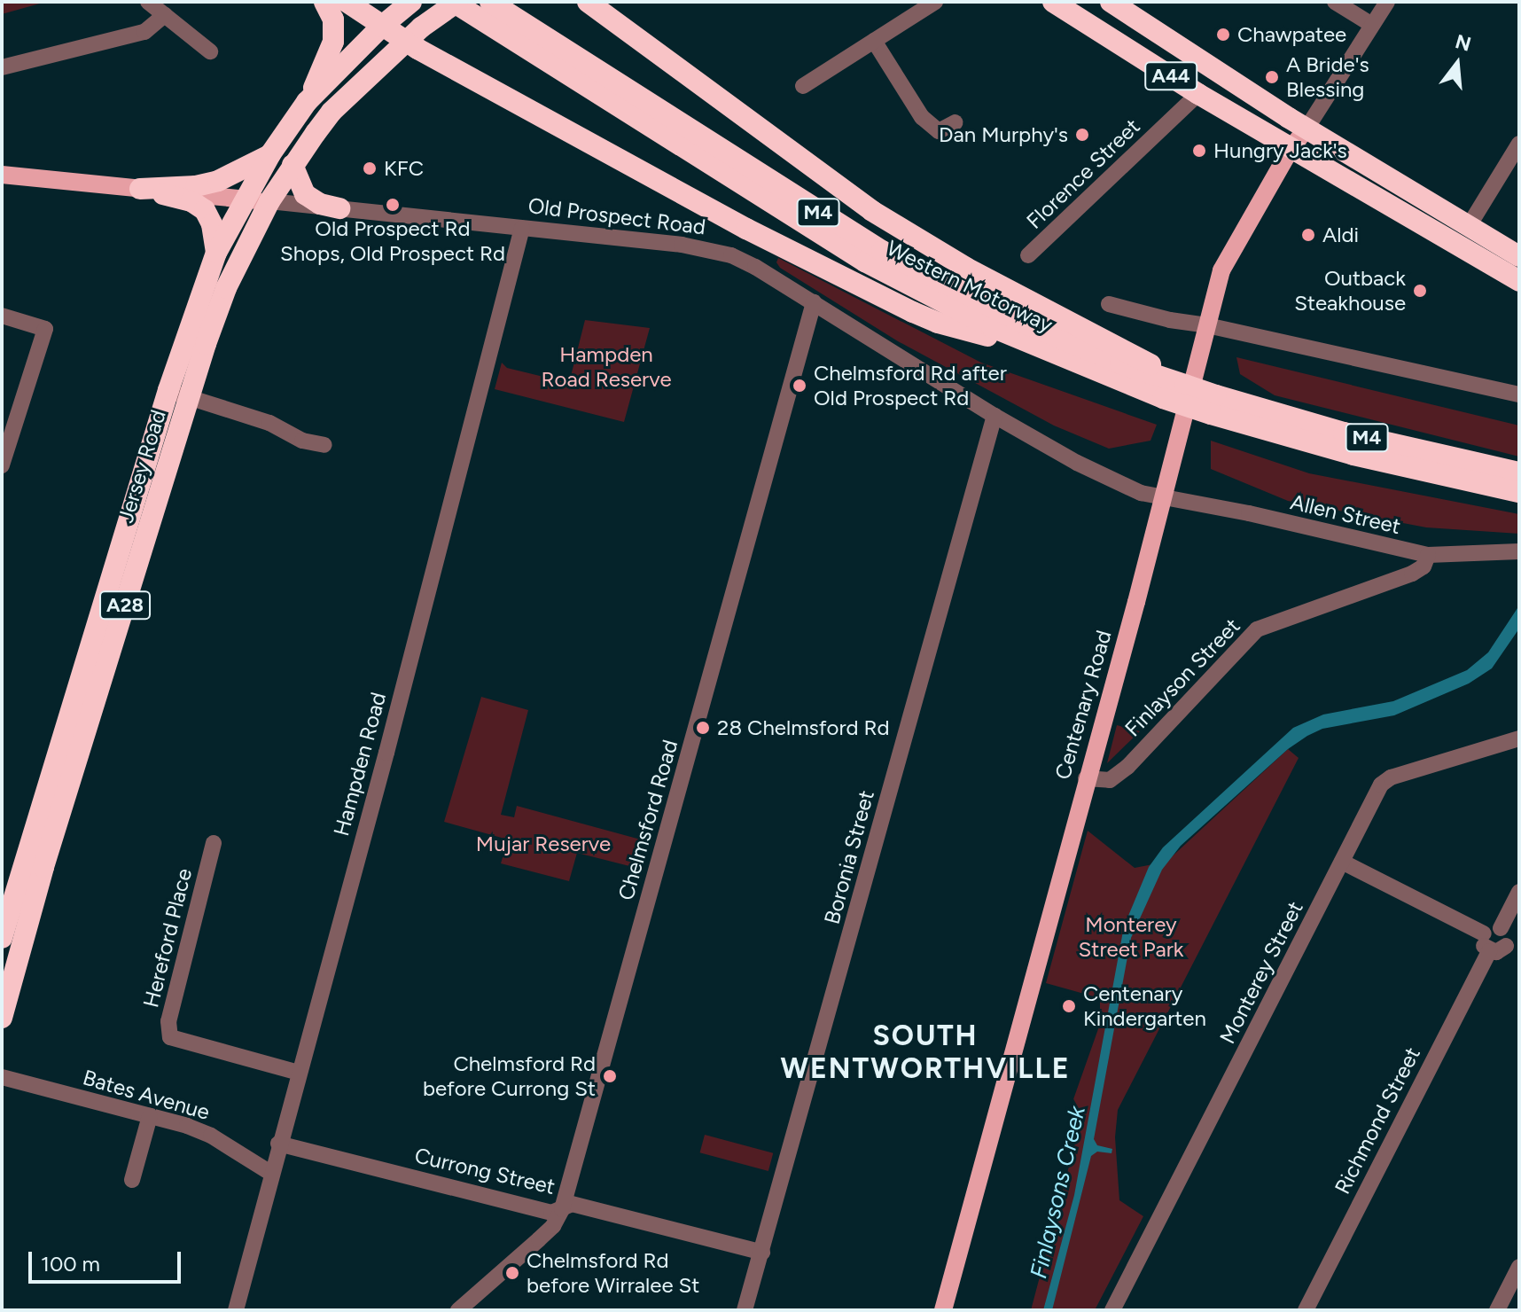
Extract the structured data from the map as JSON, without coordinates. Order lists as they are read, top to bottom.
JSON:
{
  "streets": {
    "highway": [
      "A44",
      "M4",
      "Western Motorway",
      "Jersey Road",
      "A28"
    ],
    "main road": ["Old Prospect Road", "Centenary Road"],
    "street": [
      "Florence Street",
      "Allen Street",
      "Finlayson Street",
      "Hampden Road",
      "Chelmsford Road",
      "Boronia Street",
      "Hereford Place",
      "Monterey Street",
      "Bates Avenue",
      "Richmond Street",
      "Currong Street"
    ]
  },
  "crossings": [
    ["A44", "Florence Street"],
    ["A44", "Centenary Road"],
    ["Old Prospect Road", "Jersey Road"],
    ["Old Prospect Road", "Allen Street"],
    ["Old Prospect Road", "Centenary Road"],
    ["Old Prospect Road", "Hampden Road"],
    ["Old Prospect Road", "Chelmsford Road"],
    ["Old Prospect Road", "Boronia Street"],
    ["Western Motorway", "Jersey Road"],
    ["Allen Street", "Finlayson Street"],
    ["Allen Street", "Centenary Road"],
    ["Finlayson Street", "Centenary Road"],
    ["Hampden Road", "Hereford Place"],
    ["Hampden Road", "Bates Avenue"],
    ["Hampden Road", "Currong Street"],
    ["Chelmsford Road", "Currong Street"],
    ["Boronia Street", "Currong Street"]
  ],
  "districts": ["SOUTH WENTWORTHVILLE"],
  "water": ["Finlaysons Creek"],
  "parks": ["Hampden Road Reserve", "Mujar Reserve", "Monterey Street Park"],
  "places": [
    "Chawpatee",
    "A Bride's Blessing",
    "Dan Murphy's",
    "Hungry Jack's",
    "KFC",
    "Old Prospect Rd Shops, Old Prospect Rd",
    "Aldi",
    "Outback Steakhouse",
    "Chelmsford Rd after Old Prospect Rd",
    "28 Chelmsford Rd",
    "Centenary Kindergarten",
    "Chelmsford Rd before Currong St",
    "Chelmsford Rd before Wirralee St"
  ],
  "scale_bar": "100 m",
  "north": "top"
}
